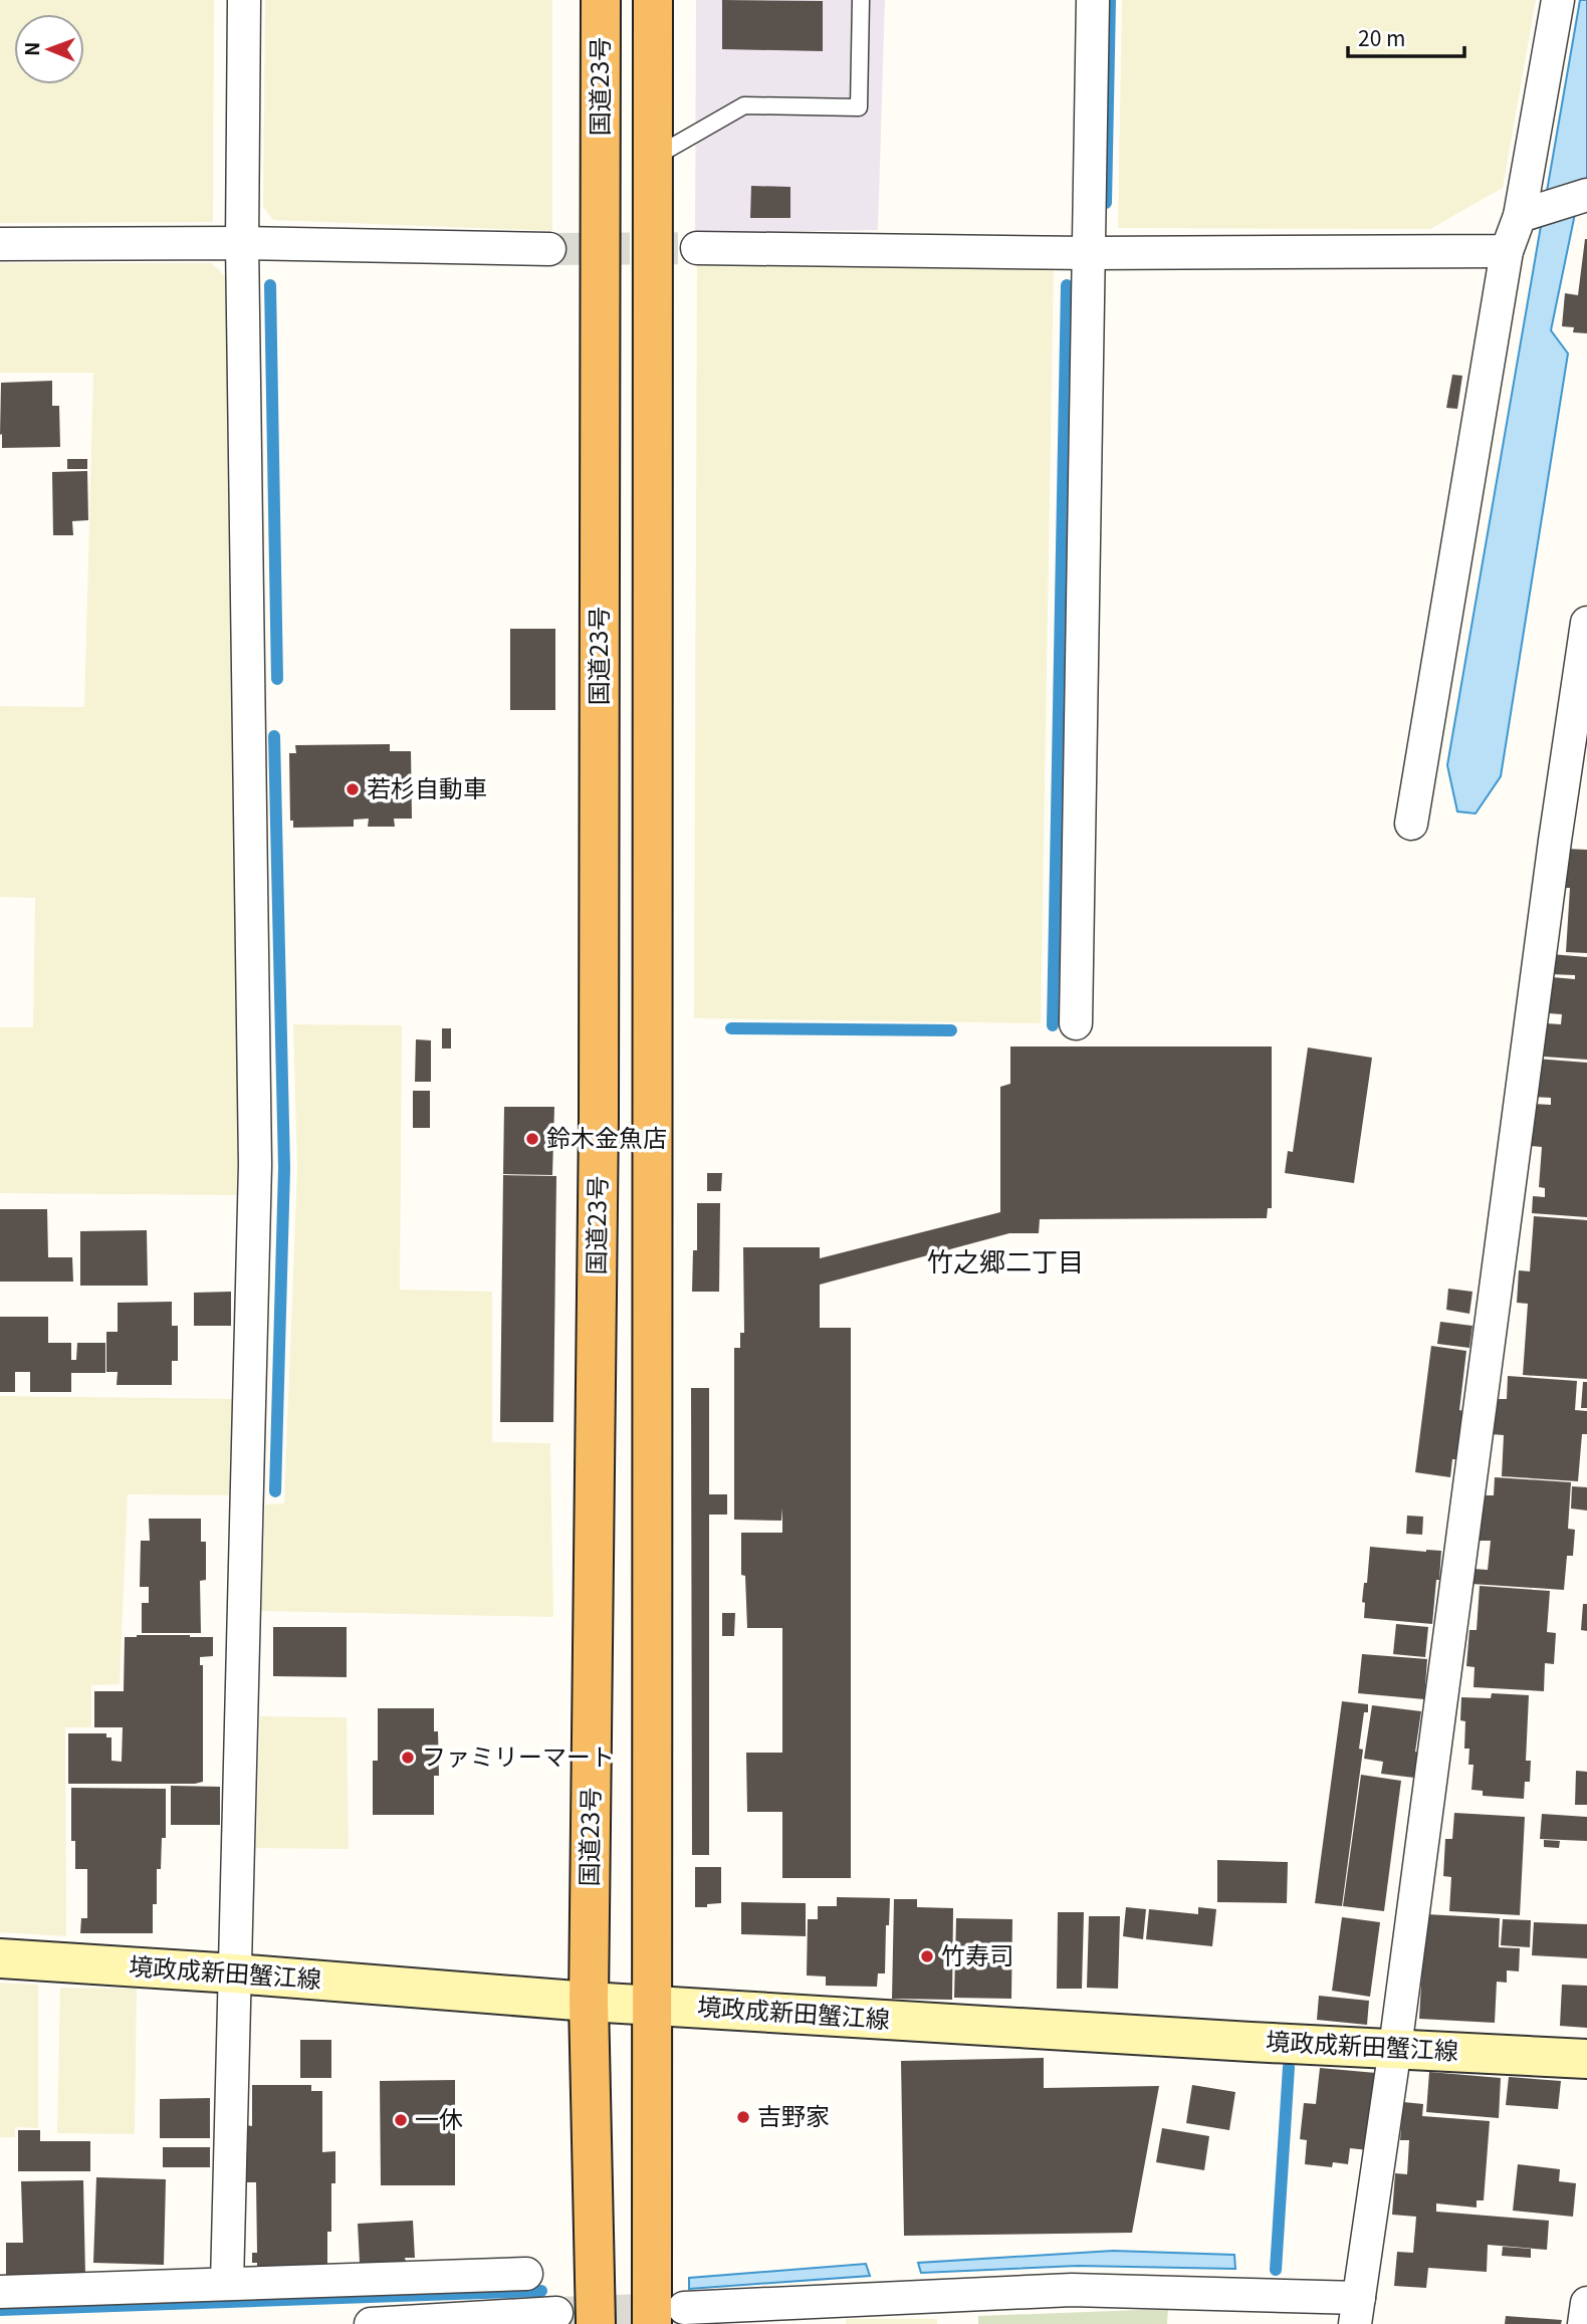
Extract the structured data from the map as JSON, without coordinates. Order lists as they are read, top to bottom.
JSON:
{
  "streets": {
    "highway": ["国道23号"],
    "main road": ["境政成新田蟹江線"]
  },
  "crossings": [
    ["国道23号", "境政成新田蟹江線"]
  ],
  "districts": ["竹之郷二丁目"],
  "places": [
    "若杉自動車",
    "鈴木金魚店",
    "ファミリーマート",
    "竹寿司",
    "吉野家",
    "一休"
  ],
  "scale_bar": "20 m",
  "north": "left"
}
